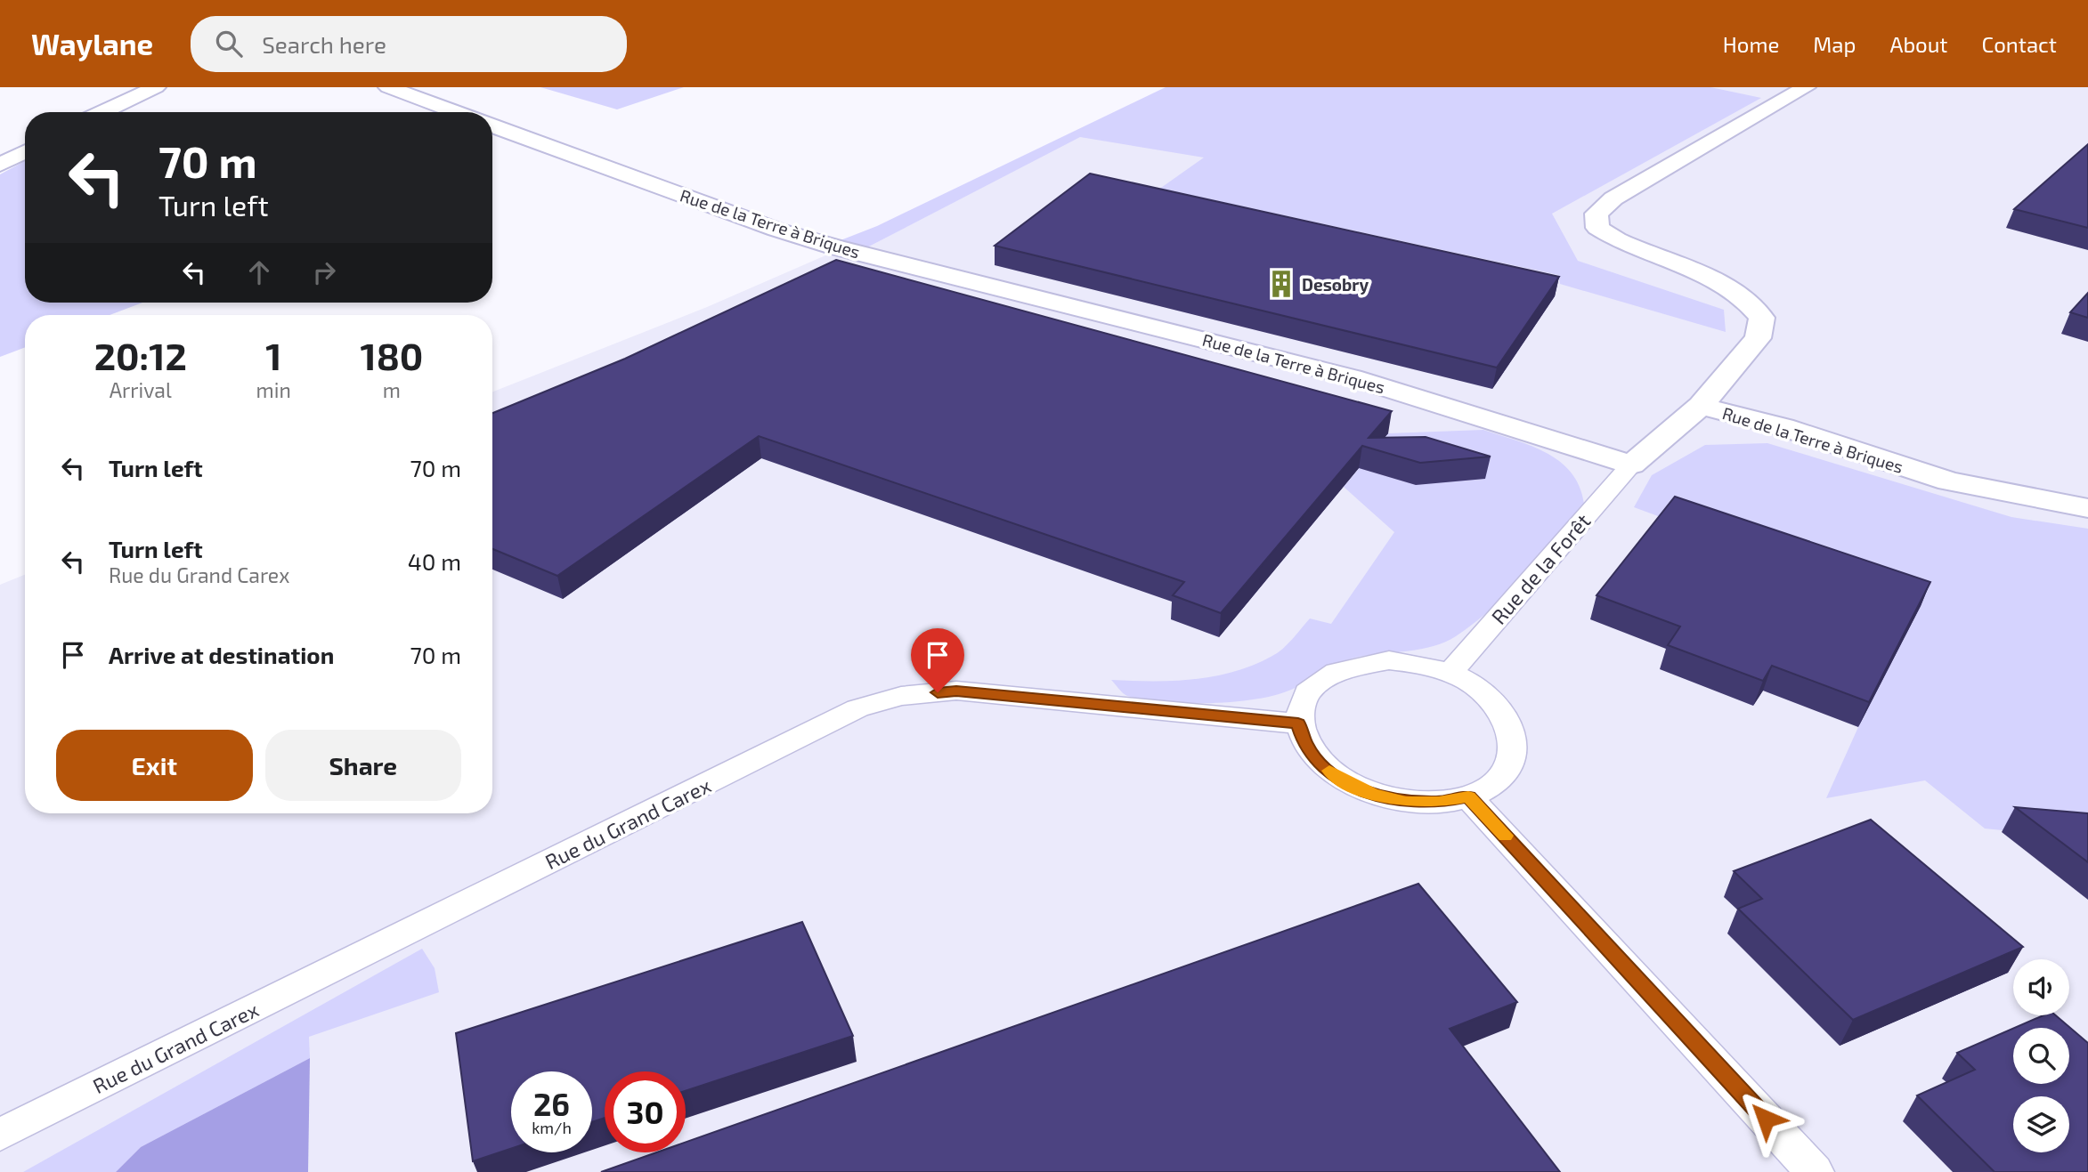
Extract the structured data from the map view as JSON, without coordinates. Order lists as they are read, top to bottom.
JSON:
{
  "streets": {
    "main road": ["Rue de la Terre à Briques"],
    "street": ["Rue de la Forêt", "Rue du Grand Carex"]
  },
  "crossings": [
    ["Rue de la Terre à Briques", "Rue de la Forêt"],
    ["Rue de la Forêt", "Rue du Grand Carex"]
  ],
  "places": {
    "building": ["Desobry"]
  },
  "page": {
    "header": "Waylane",
    "search": "Search here",
    "nav": [
      "Home",
      "Map",
      "About",
      "Contact"
    ],
    "turn": ["70 m", "Turn left"],
    "eta": [
      "20:12",
      "Arrival",
      "1",
      "min",
      "180",
      "m"
    ],
    "list": [
      {
        "name": "Turn left",
        "value": "70 m"
      },
      {
        "name": "Turn left",
        "note": "Rue du Grand Carex",
        "value": "40 m"
      },
      {
        "name": "Arrive at destination",
        "value": "70 m"
      }
    ],
    "buttons": ["Exit", "Share"],
    "speed": "26 km/h",
    "limit": "30"
  }
}
